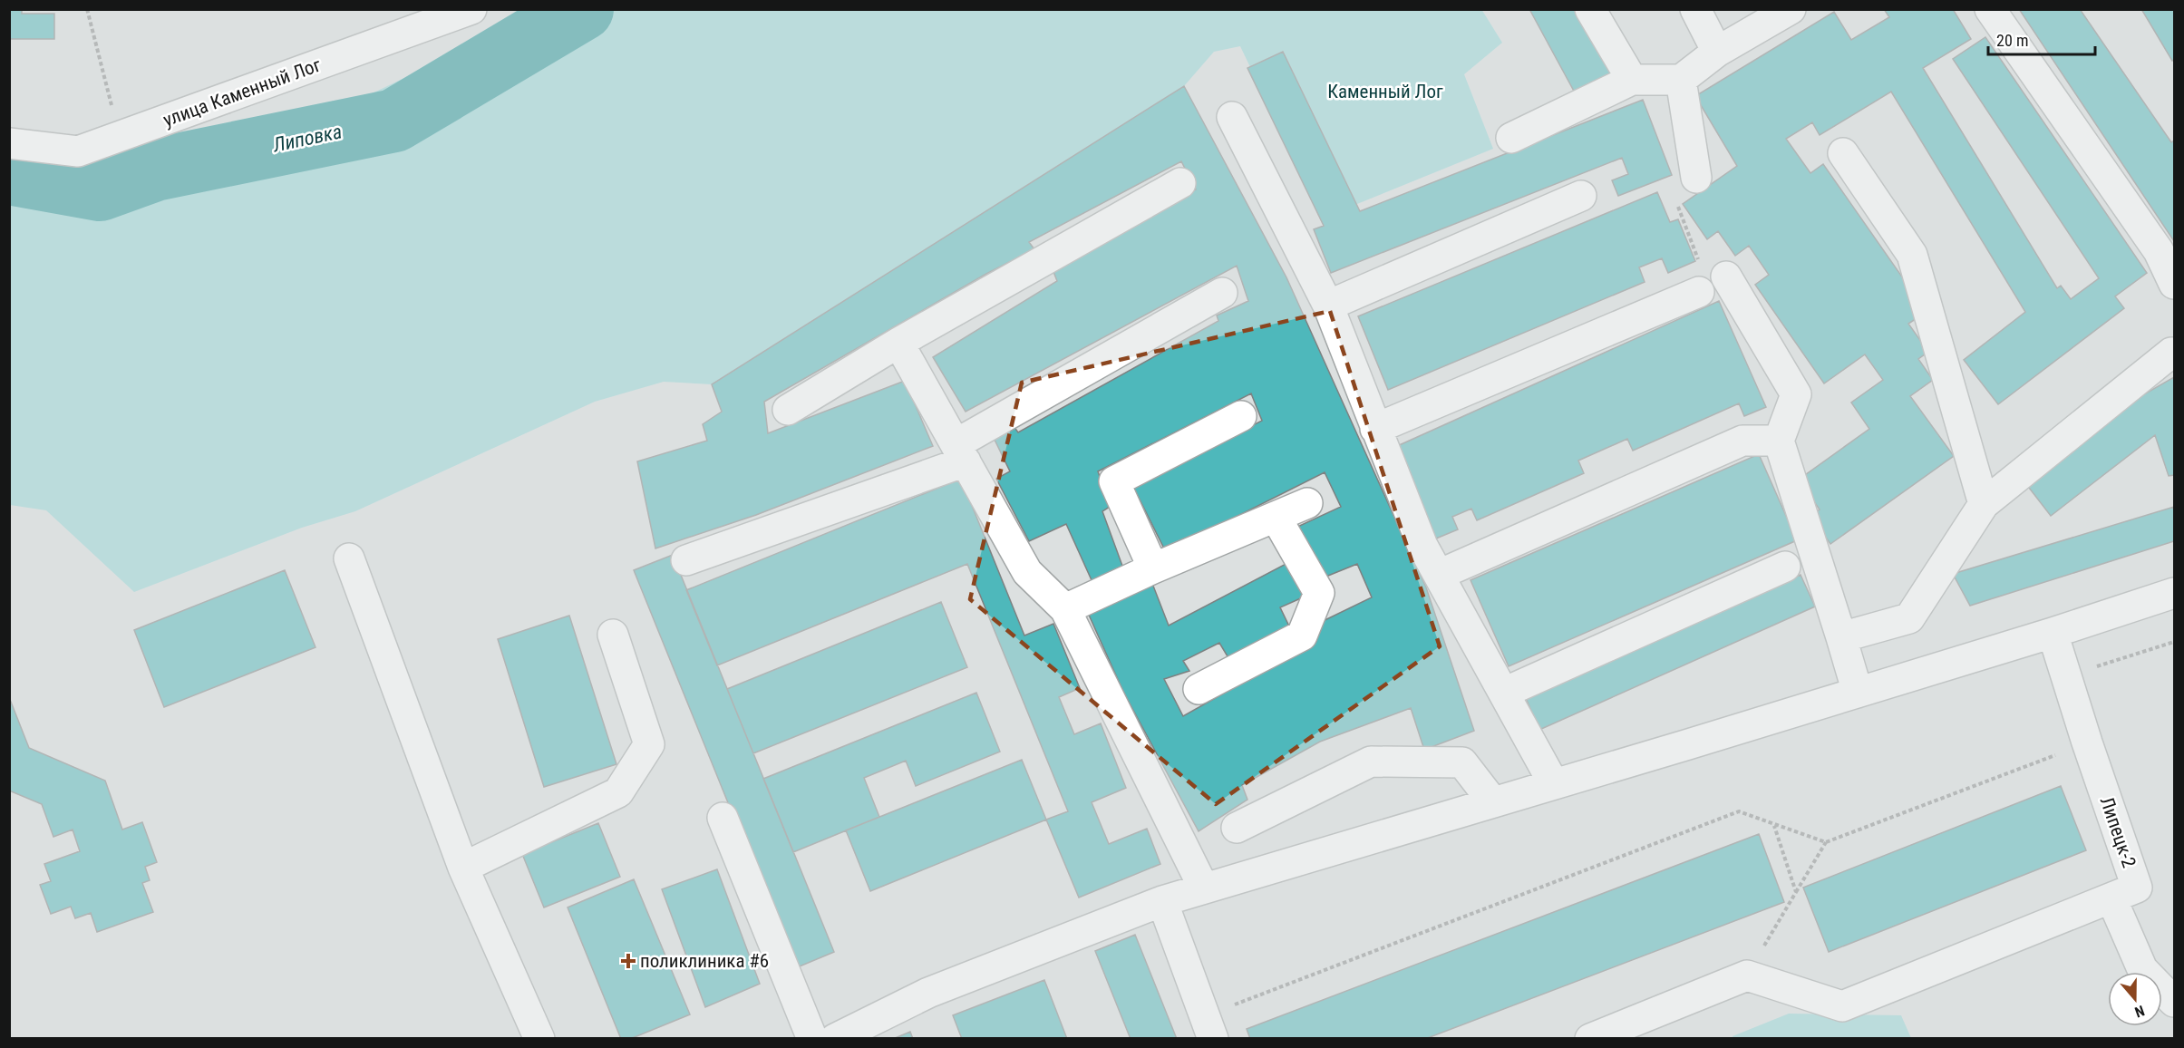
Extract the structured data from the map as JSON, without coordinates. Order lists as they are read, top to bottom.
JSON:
{
  "streets": {
    "street": ["улица Каменный Лог", "Липецк-2"]
  },
  "water": ["Липовка"],
  "parks": ["Каменный Лог"],
  "places": {
    "health": ["поликлиника #6"]
  },
  "scale_bar": "20 m",
  "north": "bottom"
}
